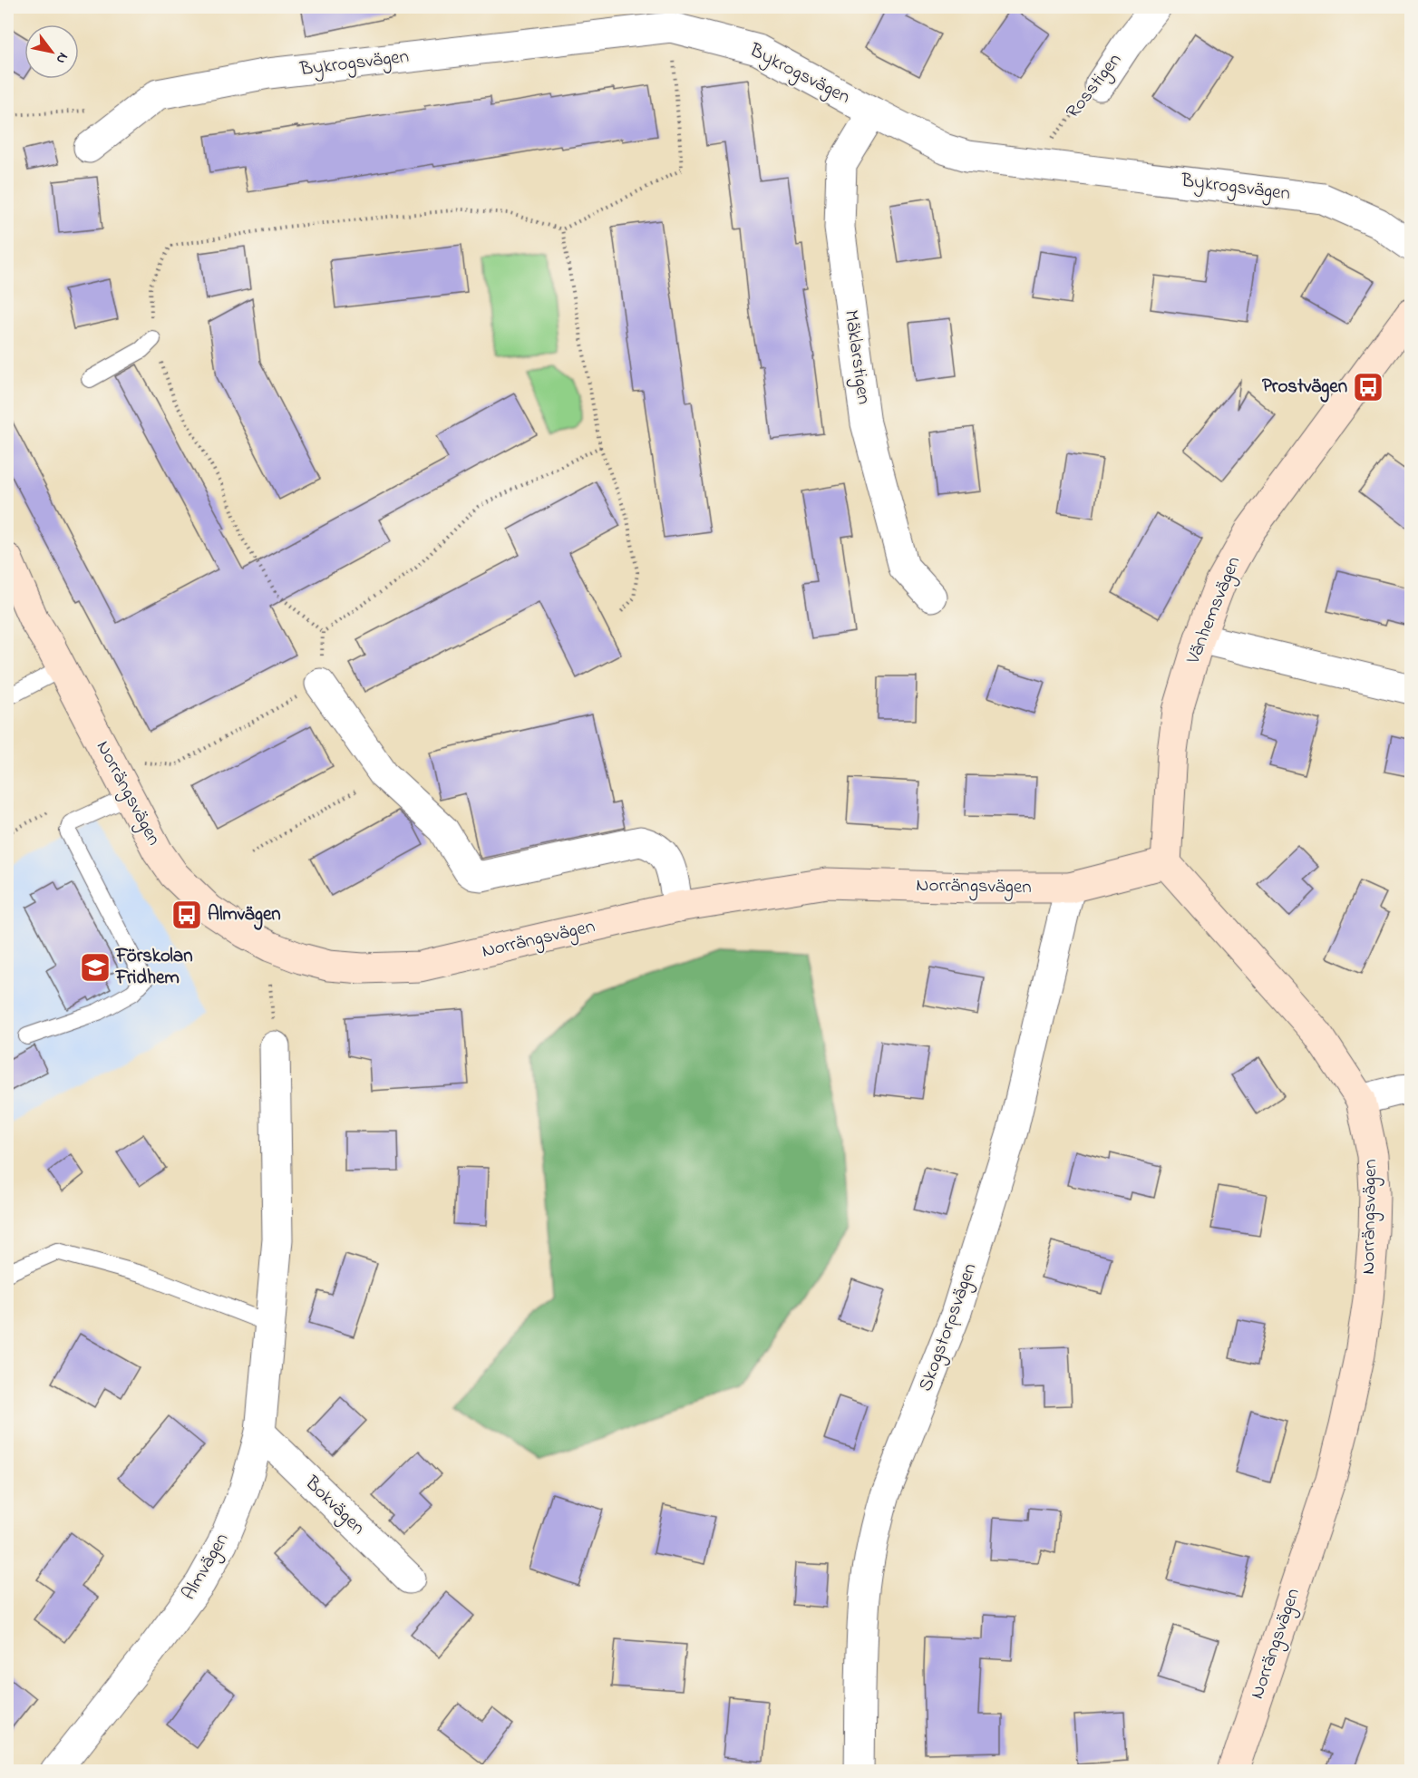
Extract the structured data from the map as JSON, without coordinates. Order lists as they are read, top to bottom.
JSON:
{
  "streets": {
    "street": [
      "Bykrogsvägen",
      "Rosstigen",
      "Mäklarstigen",
      "Vänhemsvägen",
      "Norrängsvägen",
      "Skogstorpsvägen",
      "Bokvägen",
      "Almvägen"
    ]
  },
  "crossings": [
    ["Bykrogsvägen", "Rosstigen"],
    ["Bykrogsvägen", "Mäklarstigen"],
    ["Vänhemsvägen", "Norrängsvägen"],
    ["Norrängsvägen", "Skogstorpsvägen"],
    ["Bokvägen", "Almvägen"]
  ],
  "places": {
    "bus stop": ["Prostvägen", "Almvägen"],
    "school or university": ["Förskolan Fridhem"]
  },
  "north": "bottom right"
}
